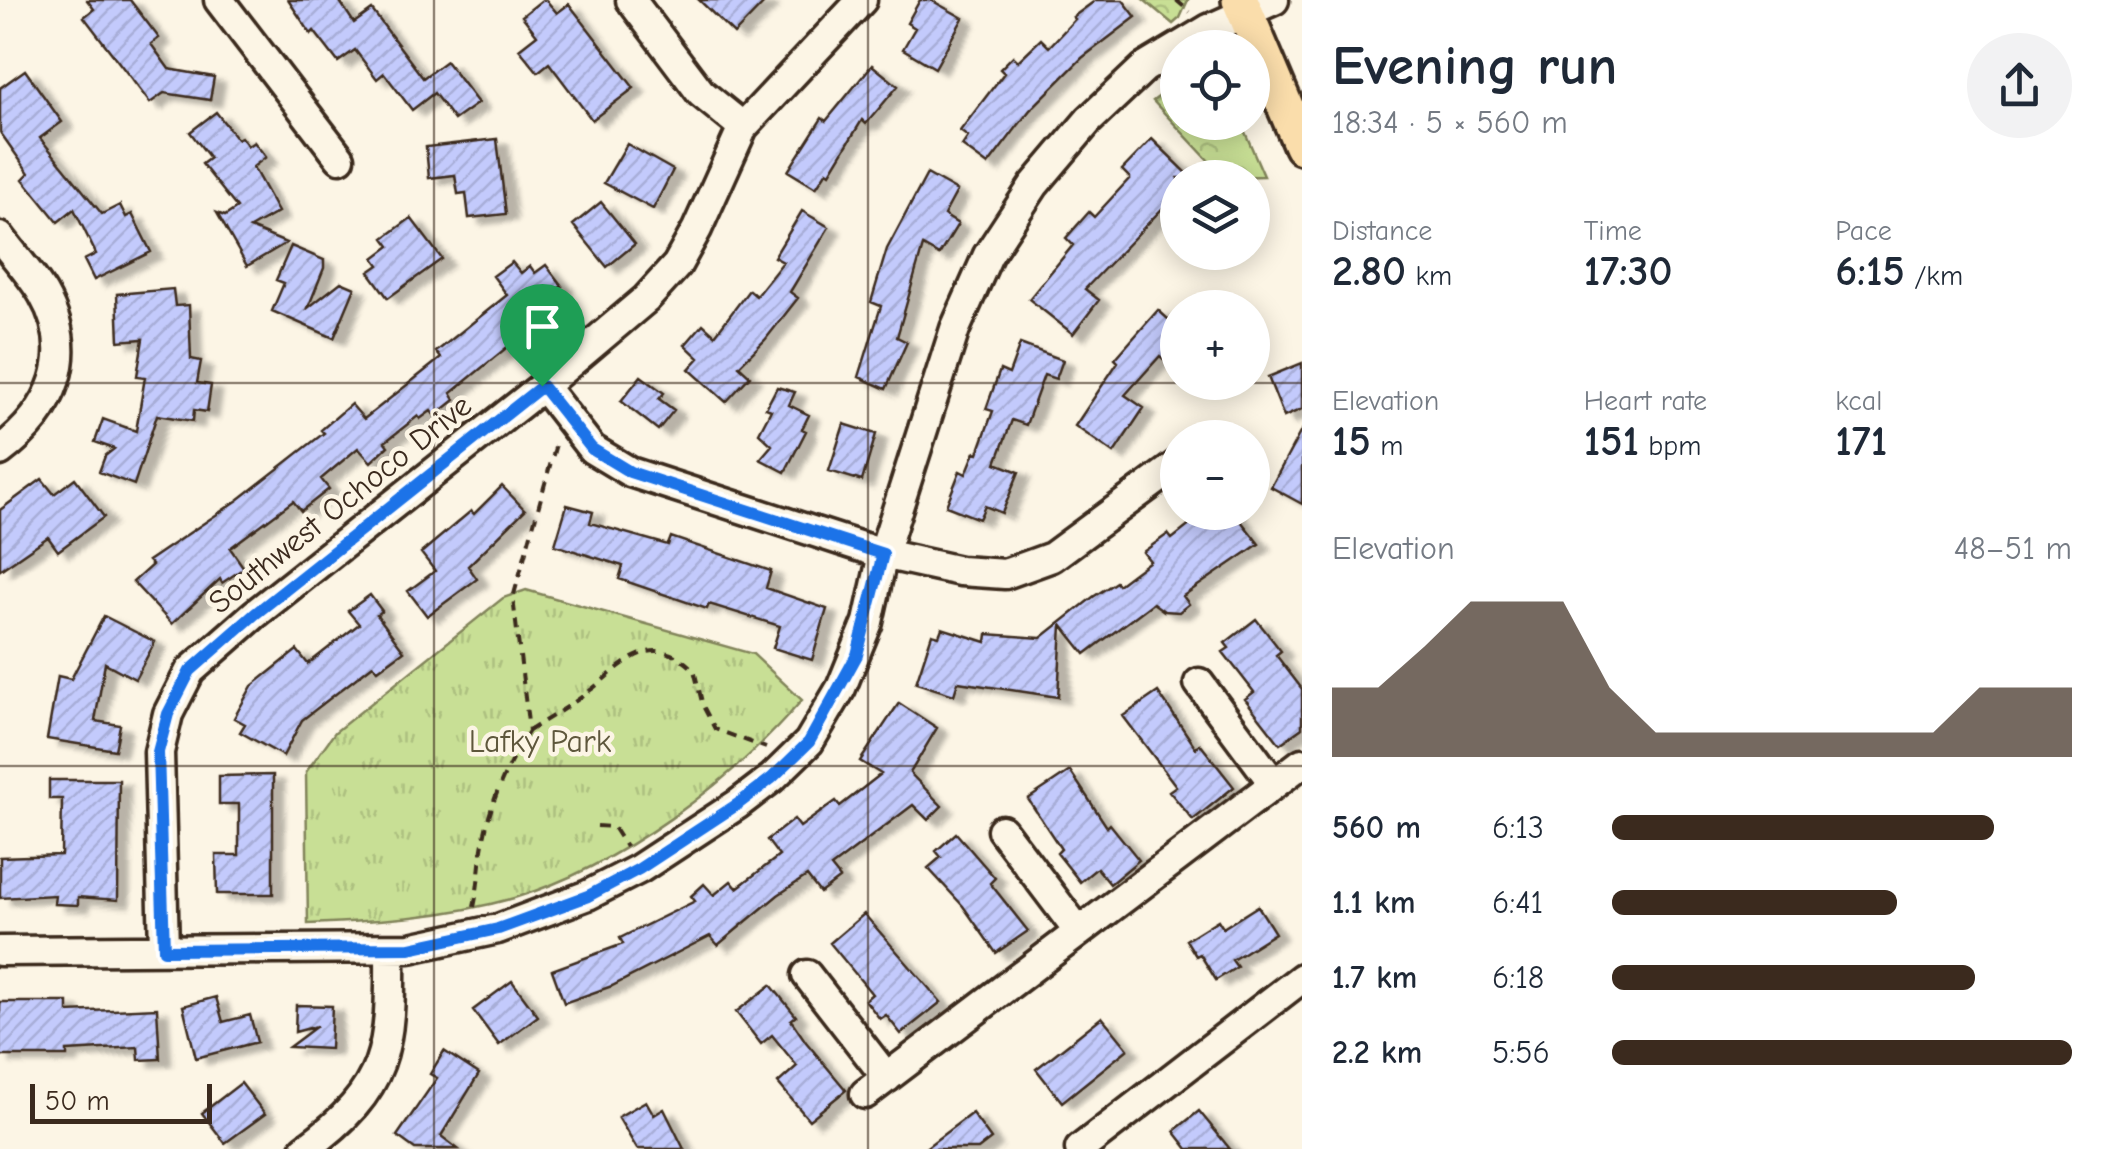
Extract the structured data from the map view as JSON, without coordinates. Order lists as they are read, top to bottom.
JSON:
{
  "streets": {
    "street": ["Southwest Ochoco Drive"]
  },
  "parks": ["Lafky Park"],
  "scale_bar": "50 m",
  "page": {
    "heading": ["Evening run", "18:34 · 5 × 560 m"],
    "map_buttons": ["+", "−"],
    "stats": [
      ["Distance", "2.80 km"],
      ["Time", "17:30"],
      ["Pace", "6:15 /km"],
      ["Elevation", "15 m"],
      ["Heart rate", "151 bpm"],
      ["kcal", "171"]
    ],
    "chart": ["Elevation", "48–51 m"],
    "list": [
      {
        "name": "560 m",
        "note": "6:13"
      },
      {
        "name": "1.1 km",
        "note": "6:41"
      },
      {
        "name": "1.7 km",
        "note": "6:18"
      },
      {
        "name": "2.2 km",
        "note": "5:56"
      }
    ],
    "scale": "50 m"
  }
}
